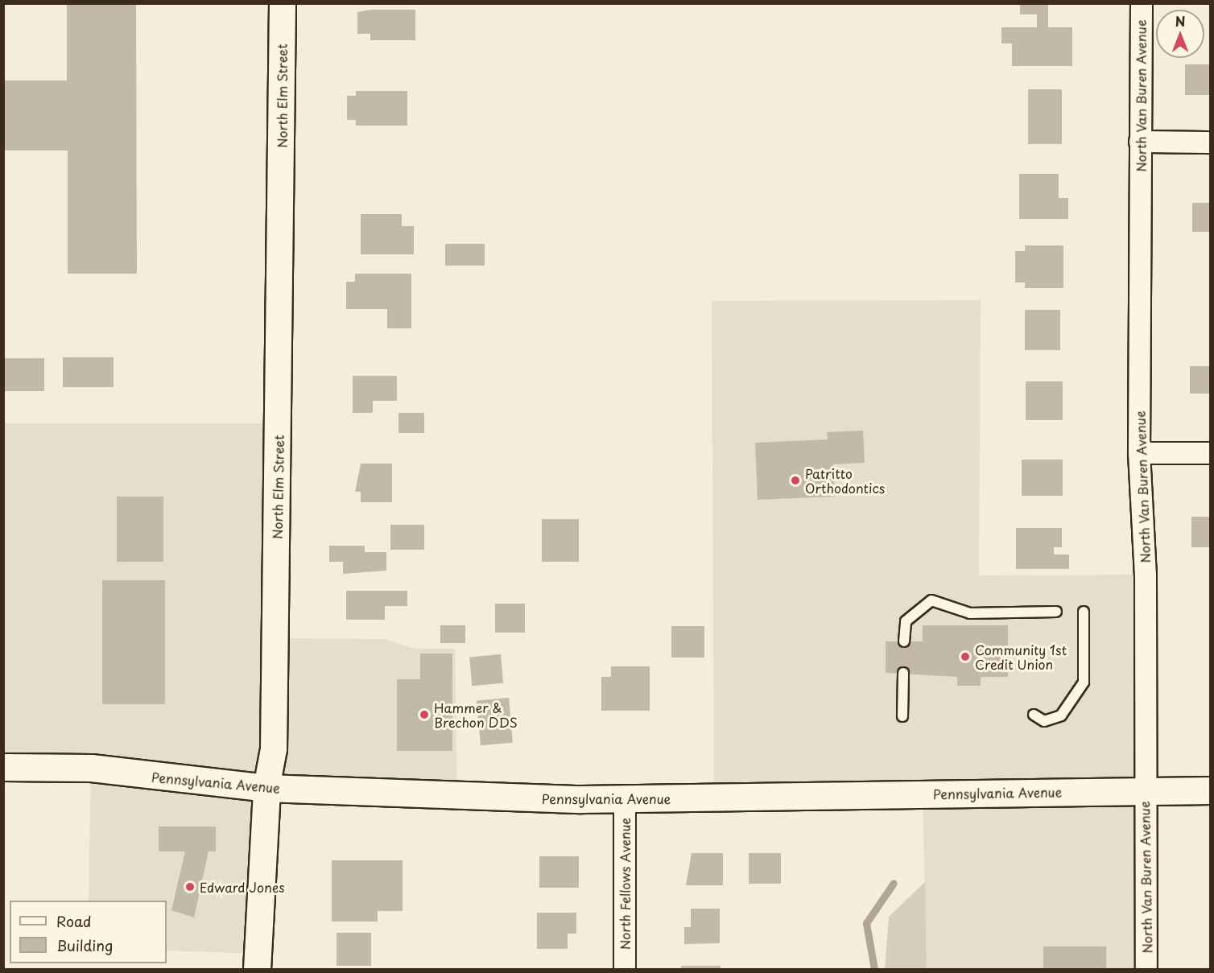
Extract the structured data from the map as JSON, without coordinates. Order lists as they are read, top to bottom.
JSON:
{
  "streets": {
    "main road": ["North Elm Street", "Pennsylvania Avenue"],
    "street": ["North Van Buren Avenue", "North Fellows Avenue"]
  },
  "crossings": [
    ["North Elm Street", "Pennsylvania Avenue"],
    ["North Van Buren Avenue", "Pennsylvania Avenue"],
    ["Pennsylvania Avenue", "North Fellows Avenue"]
  ],
  "places": [
    "Patritto Orthodontics",
    "Community 1st Credit Union",
    "Hammer & Brechon DDS",
    "Edward Jones"
  ],
  "legend": ["Road", "Building"],
  "north": "top"
}
